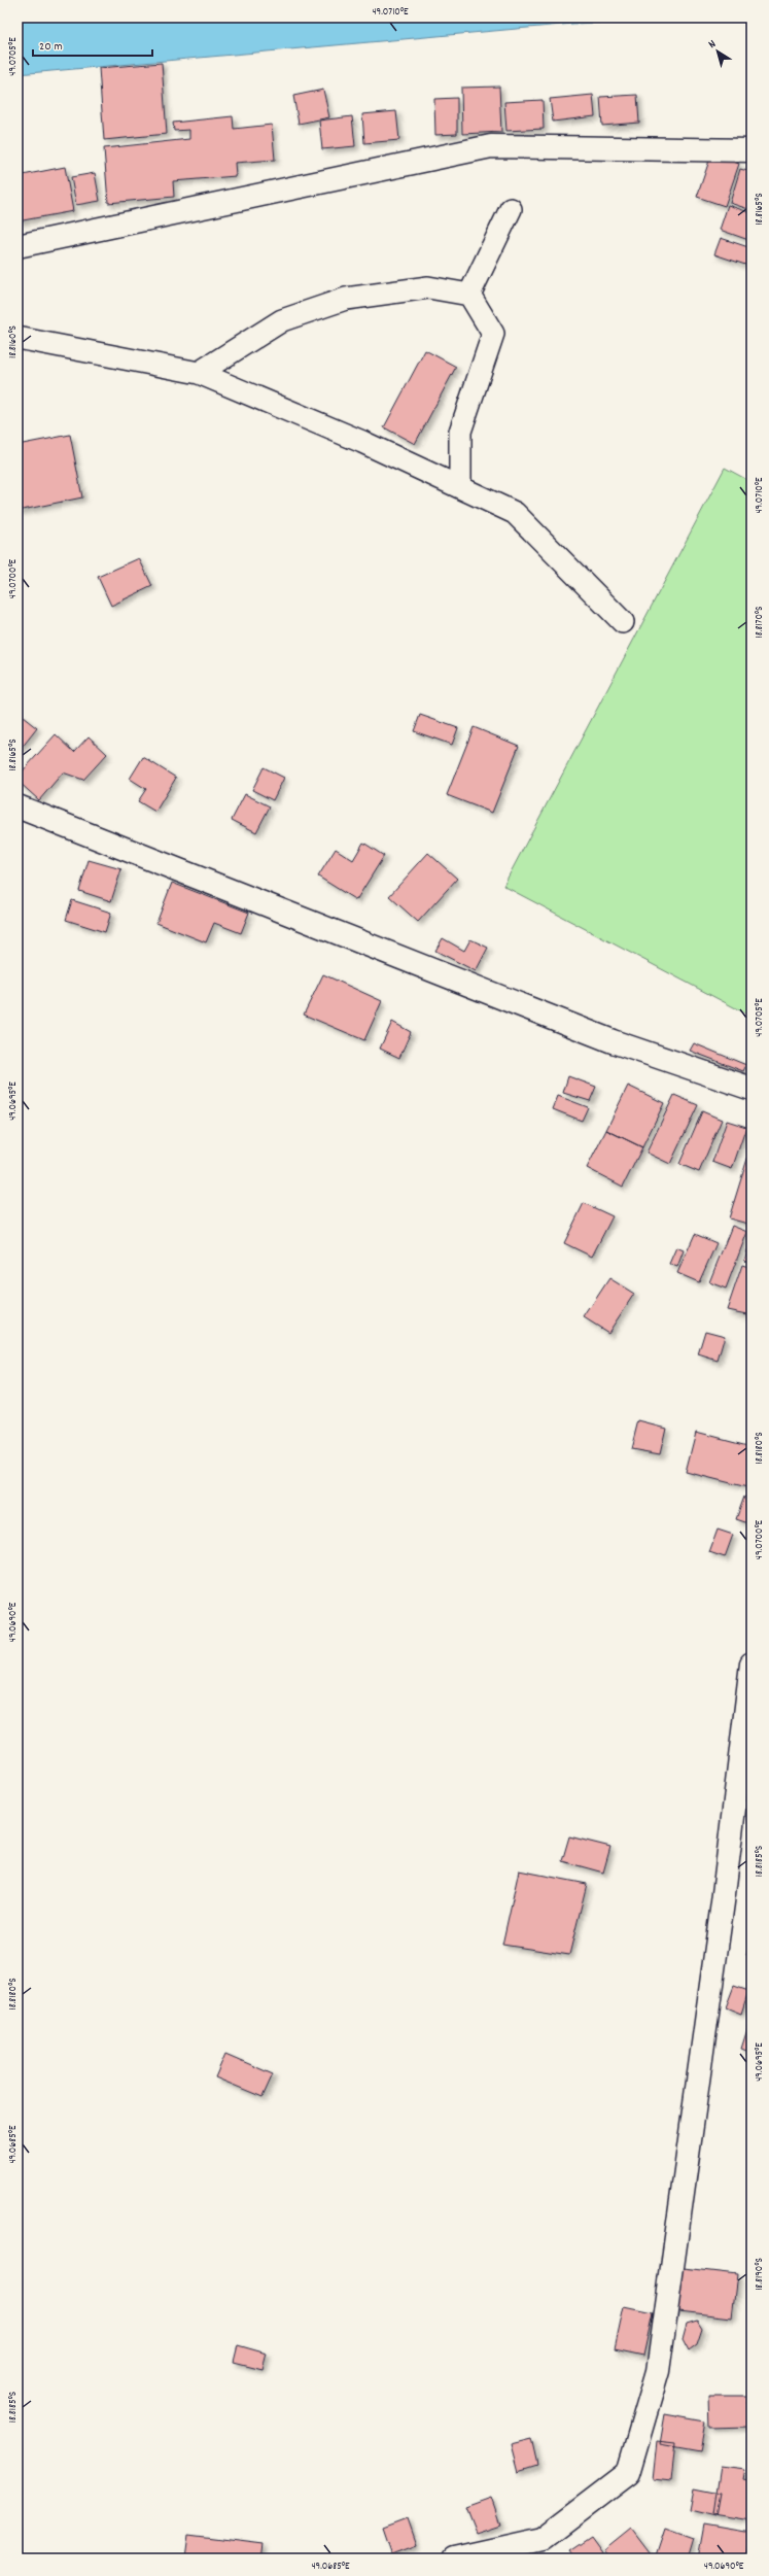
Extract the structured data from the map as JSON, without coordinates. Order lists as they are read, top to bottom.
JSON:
{
  "scale_bar": "20 m",
  "north": "top left",
  "coordinates": [
    "49.0710°E",
    "49.0705°E",
    "18.8165°S",
    "18.8160°S",
    "49.0700°E",
    "18.8170°S",
    "49.0695°E",
    "18.8180°S",
    "49.0690°E",
    "18.8185°S",
    "49.0685°E",
    "18.8190°S"
  ]
}
